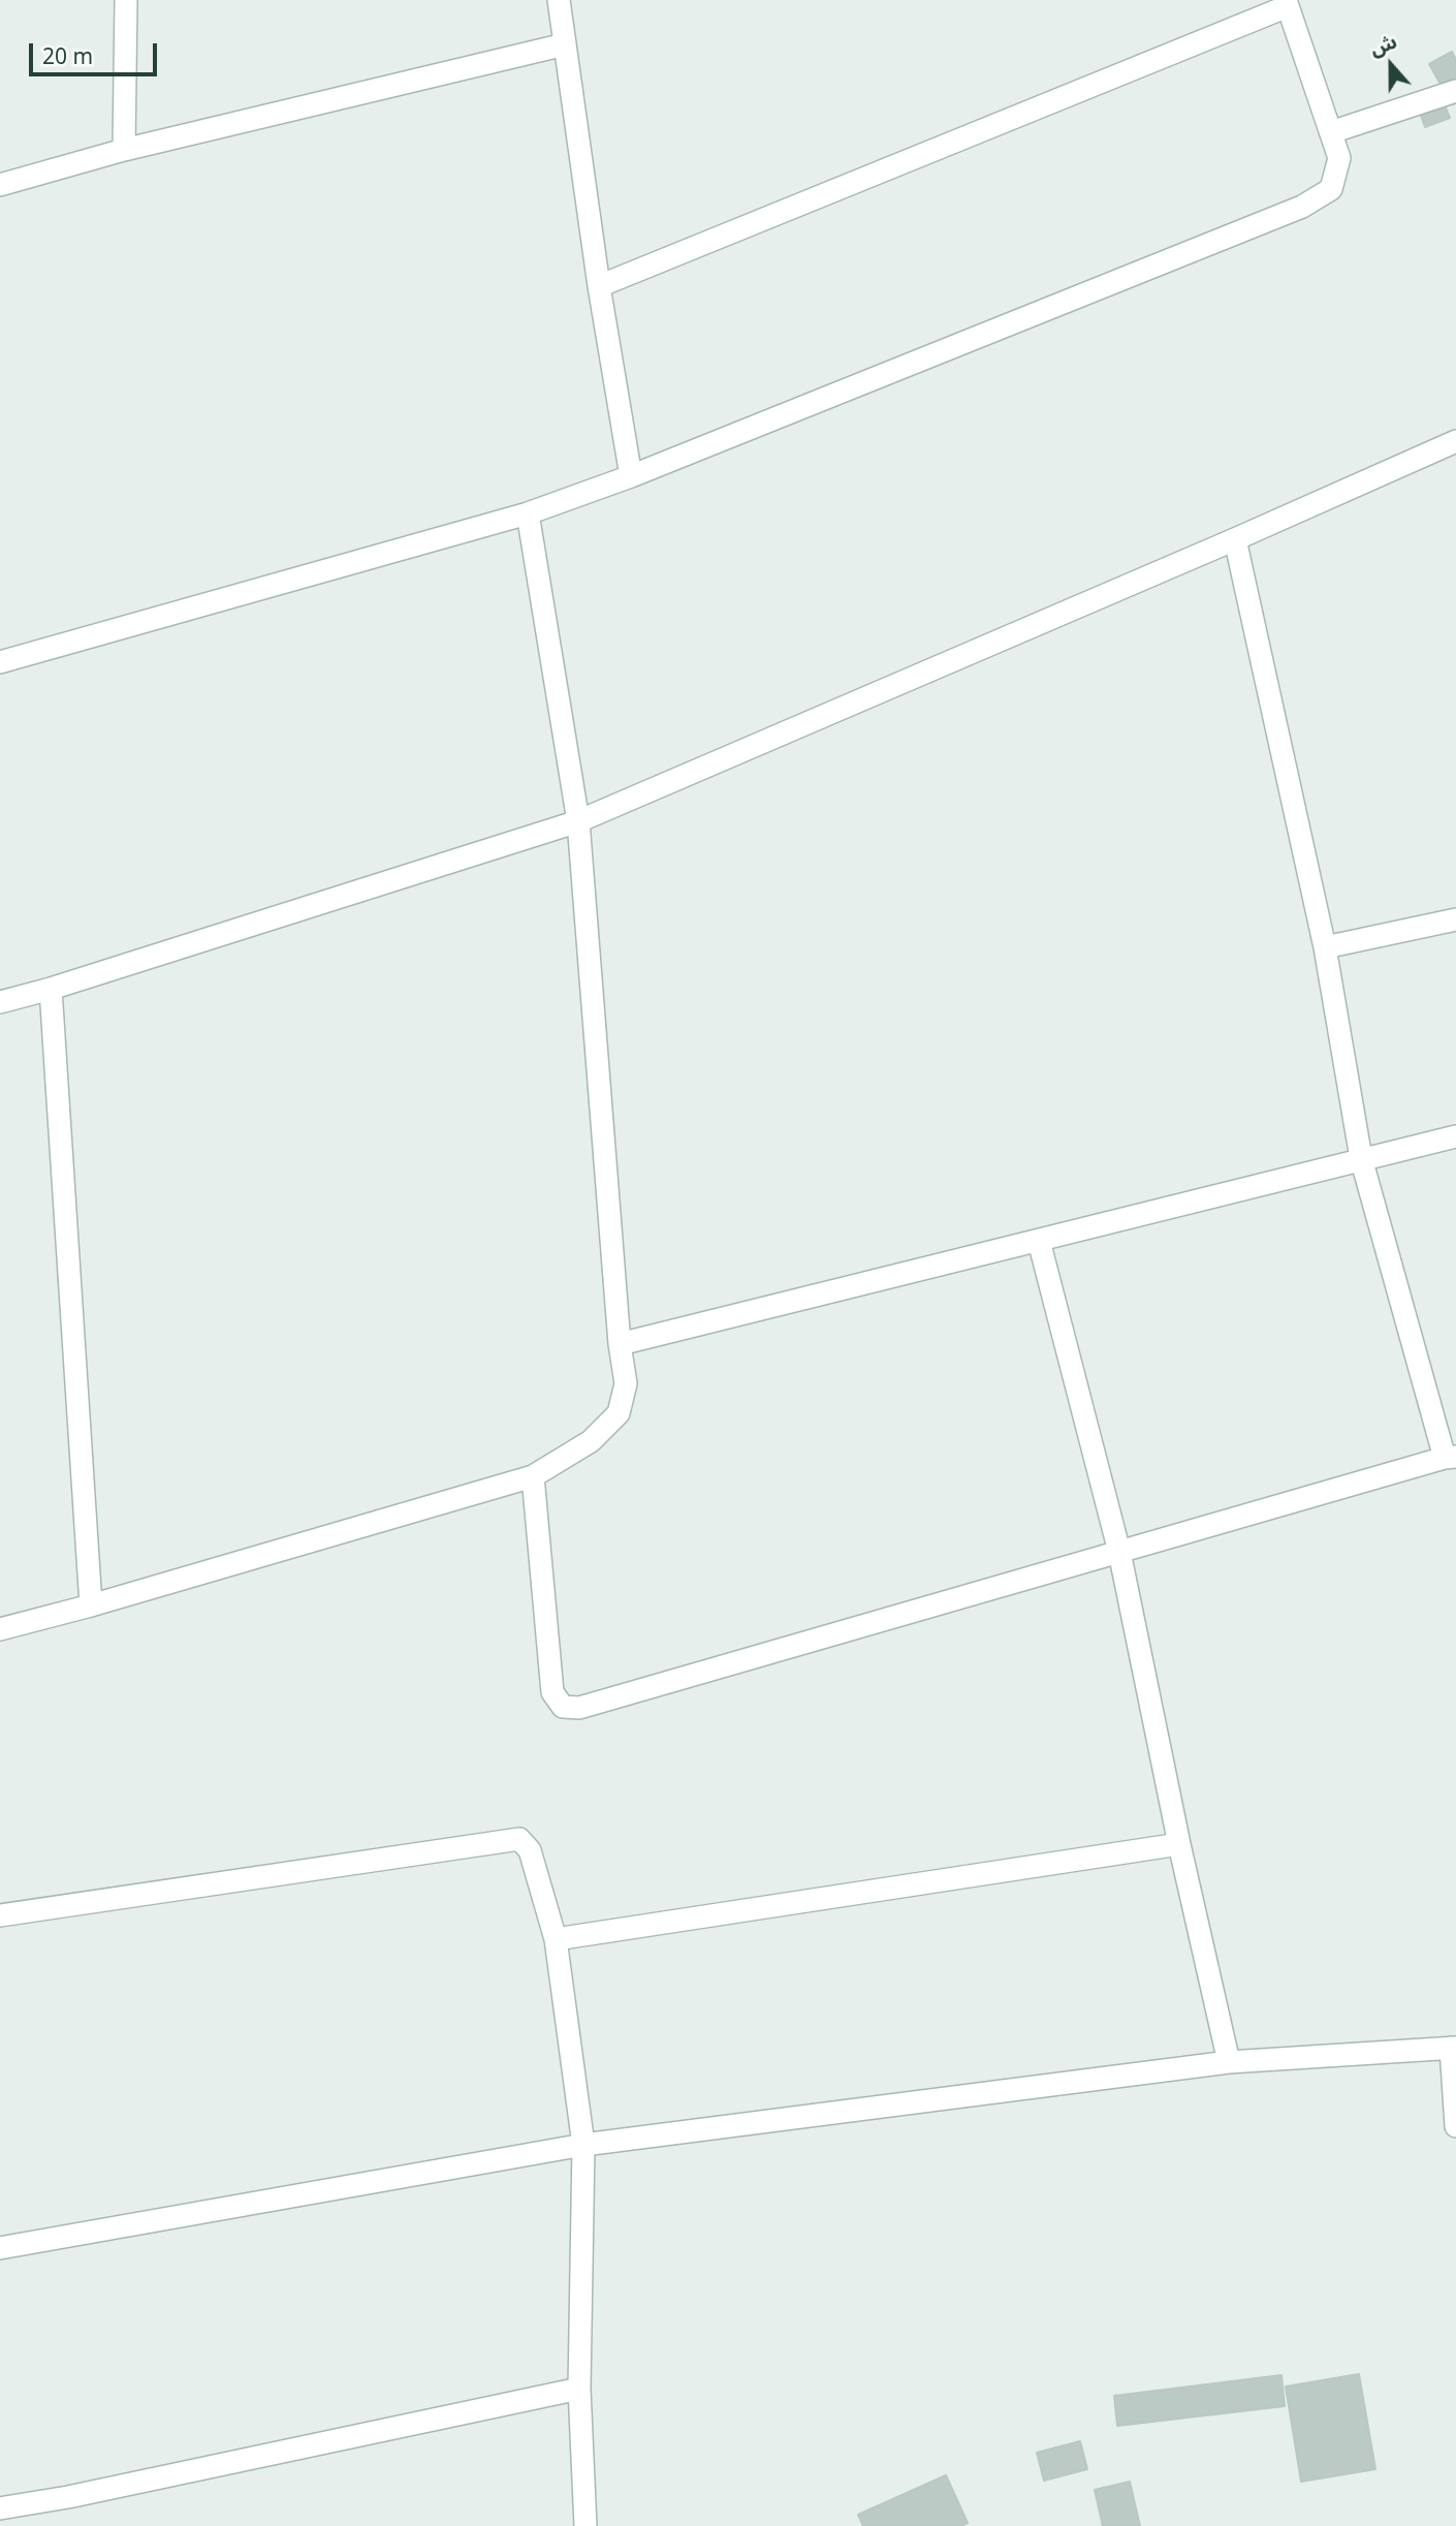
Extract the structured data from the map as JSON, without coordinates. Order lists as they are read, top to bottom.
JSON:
{
  "scale_bar": "20 m",
  "north": "top"
}
